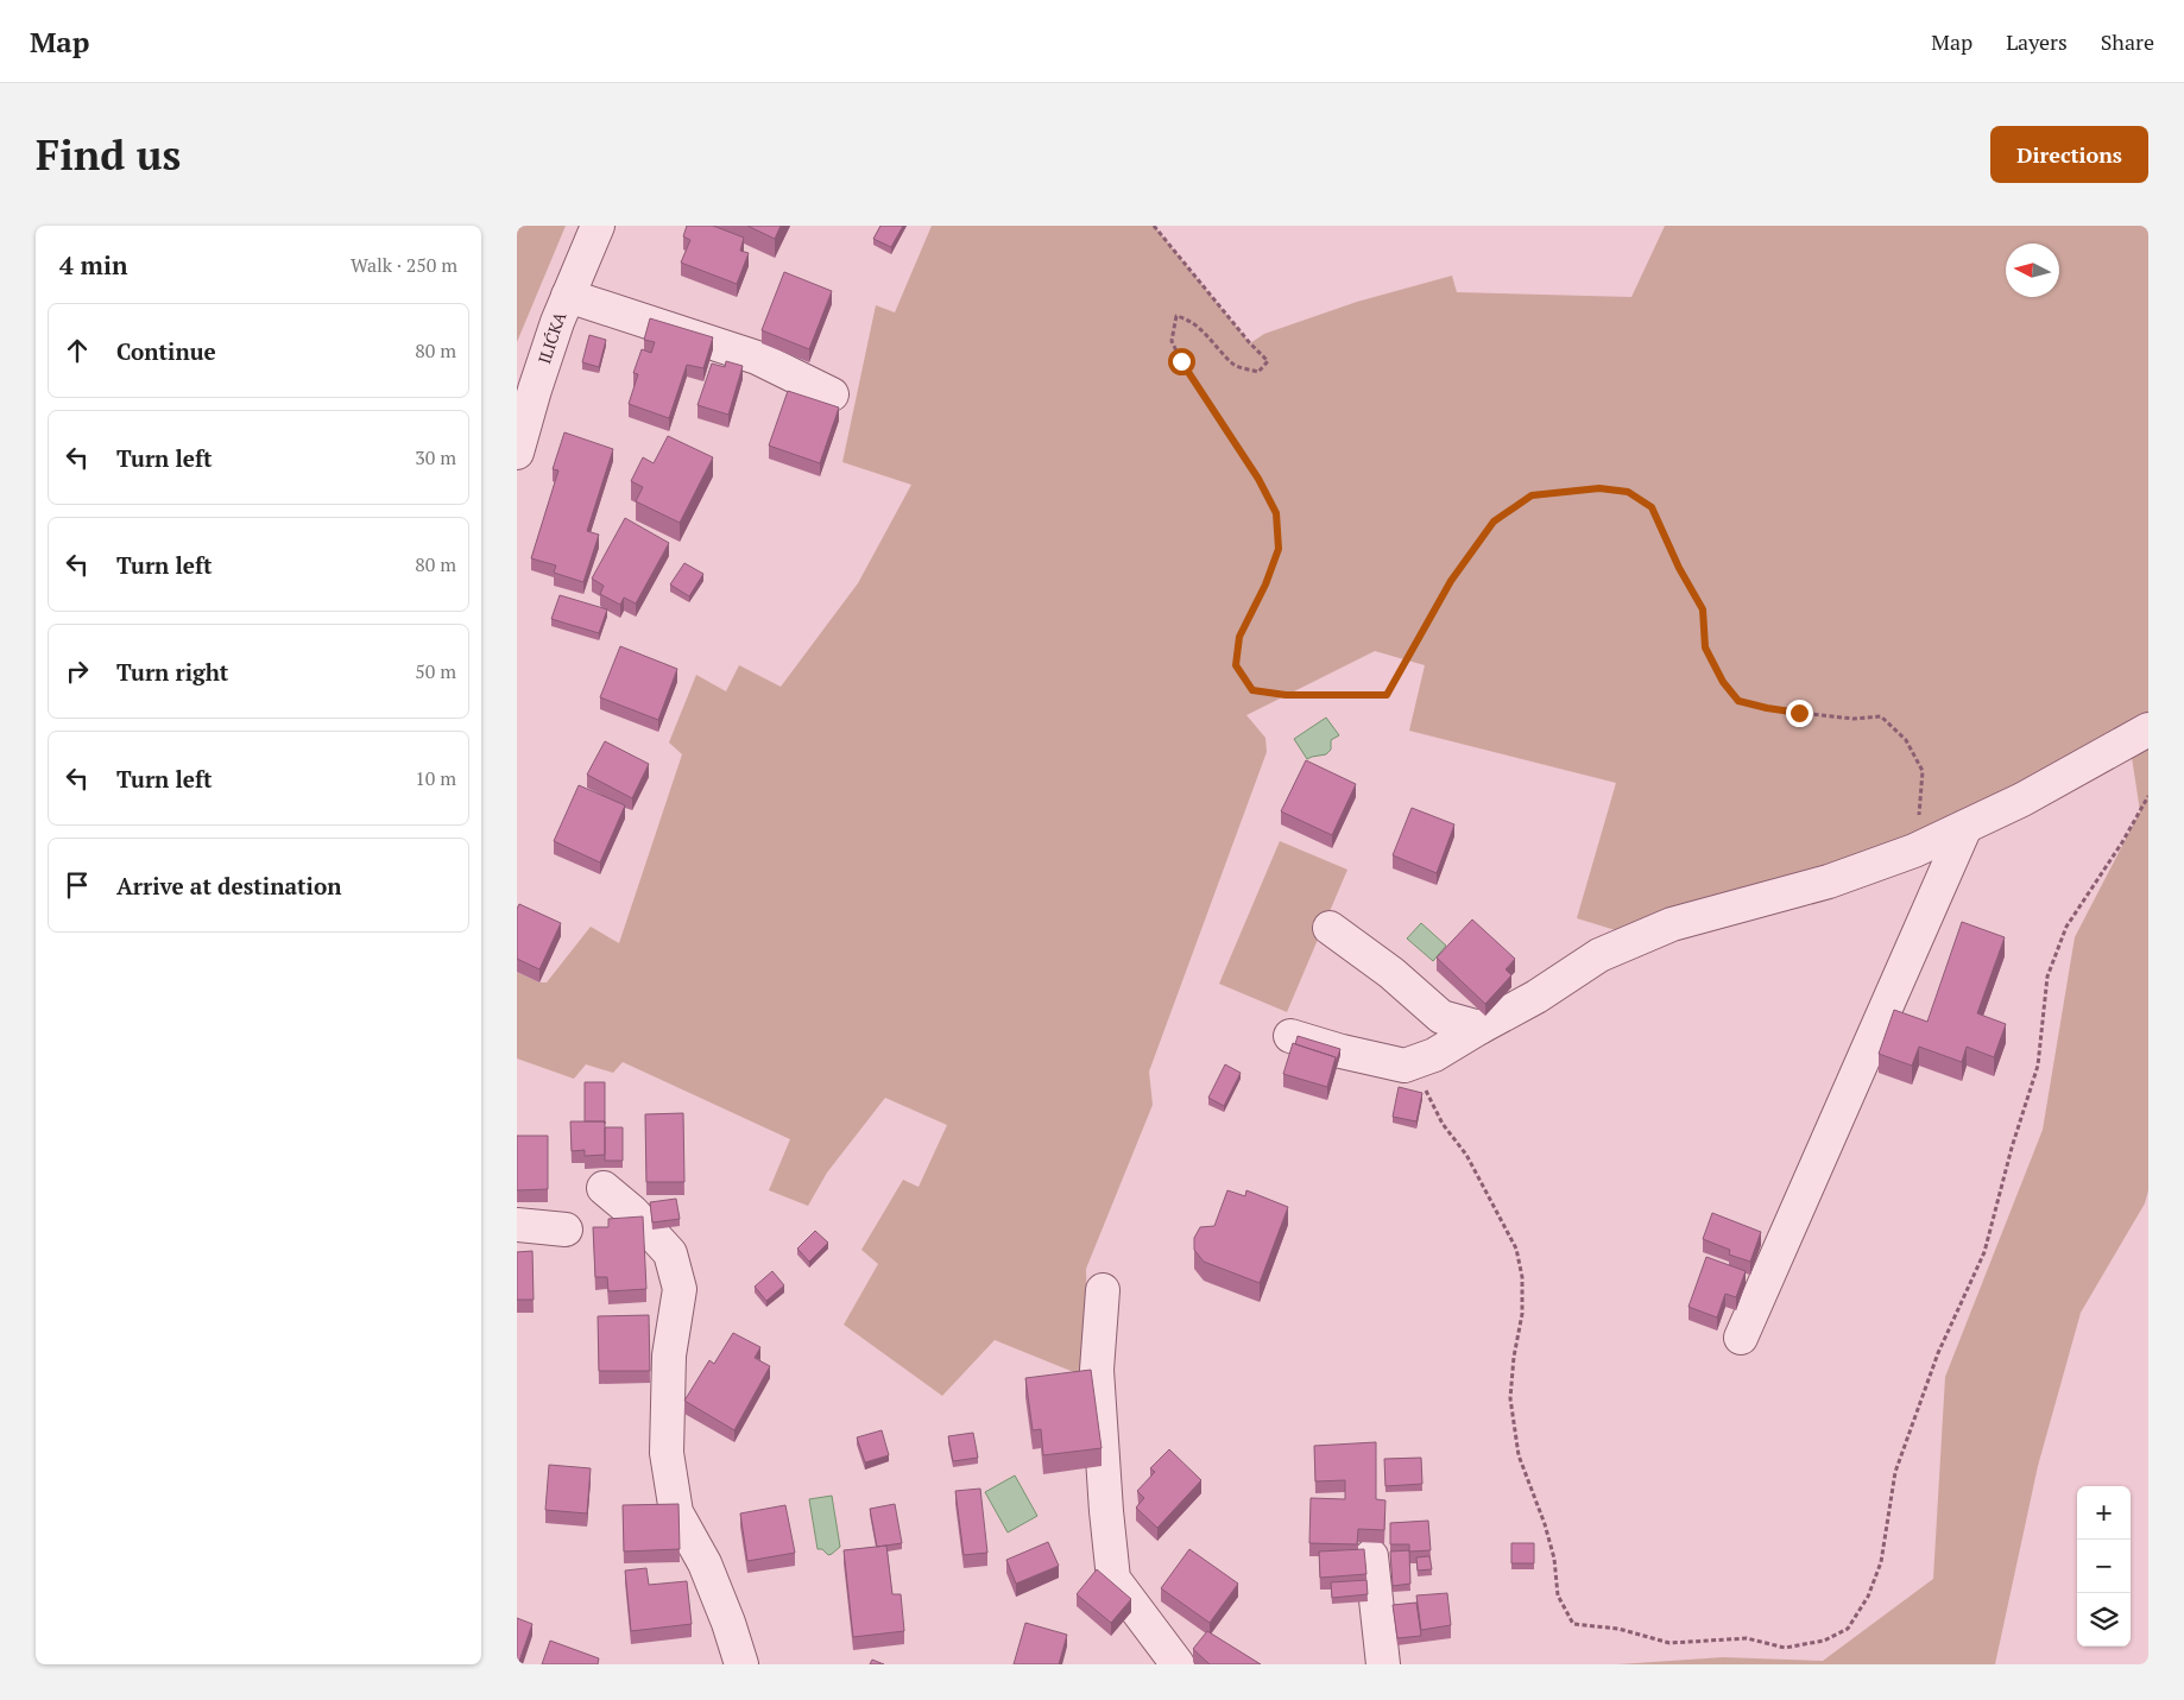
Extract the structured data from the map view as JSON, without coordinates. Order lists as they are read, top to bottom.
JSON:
{
  "streets": {
    "street": ["ILIĆKA"]
  },
  "north": "left",
  "page": {
    "header": "Map",
    "nav": ["Map", "Layers", "Share"],
    "buttons": "Directions",
    "title": "Find us",
    "heading": ["4 min", "Walk · 250 m"],
    "list": [
      ["Continue", "80 m"],
      ["Turn left", "30 m"],
      ["Turn left", "80 m"],
      ["Turn right", "50 m"],
      ["Turn left", "10 m"],
      "Arrive at destination"
    ],
    "map_buttons": ["+", "−"]
  }
}
